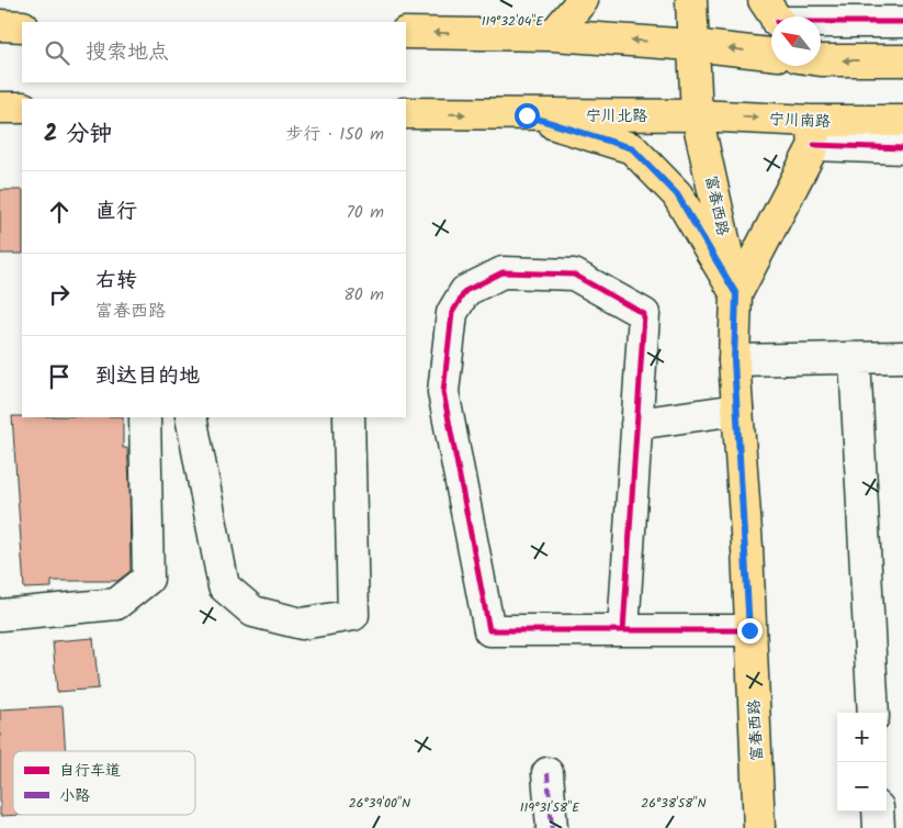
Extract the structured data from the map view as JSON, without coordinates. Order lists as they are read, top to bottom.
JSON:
{
  "streets": {
    "main road": ["宁川北路", "宁川南路", "富春西路"]
  },
  "crossings": [
    ["宁川北路", "宁川南路"],
    ["宁川北路", "富春西路"],
    ["宁川南路", "富春西路"]
  ],
  "legend": ["自行车道", "小路"],
  "north": "top left",
  "page": {
    "search": "搜索地点",
    "heading": ["2 分钟", "步行 · 150 m"],
    "list": [
      ["直行", "70 m"],
      ["右转", "富春西路", "80 m"],
      "到达目的地"
    ],
    "map_buttons": ["+", "−"]
  },
  "coordinates": [
    "119°32'04\"E",
    "26°39'00\"N",
    "26°38'58\"N",
    "119°31'58\"E"
  ]
}
